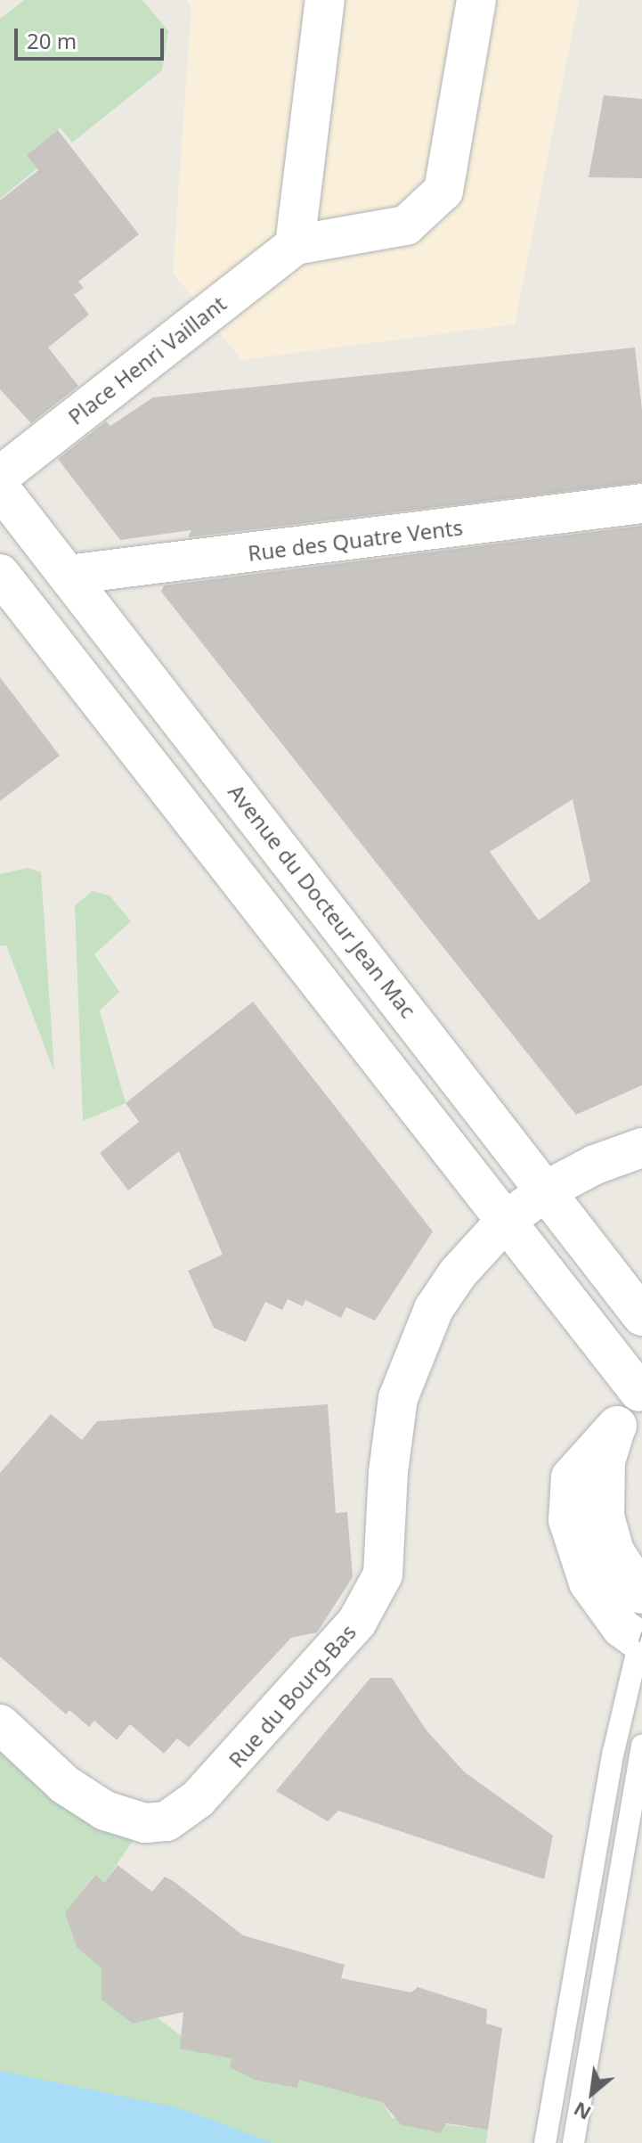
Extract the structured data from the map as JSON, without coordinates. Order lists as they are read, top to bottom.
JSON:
{
  "streets": {
    "street": [
      "Place Henri Vaillant",
      "Rue des Quatre Vents",
      "Avenue du Docteur Jean Mac",
      "Rue du Bourg-Bas"
    ]
  },
  "crossings": [
    ["Rue des Quatre Vents", "Avenue du Docteur Jean Mac"],
    ["Avenue du Docteur Jean Mac", "Rue du Bourg-Bas"]
  ],
  "scale_bar": "20 m",
  "north": "bottom left"
}
